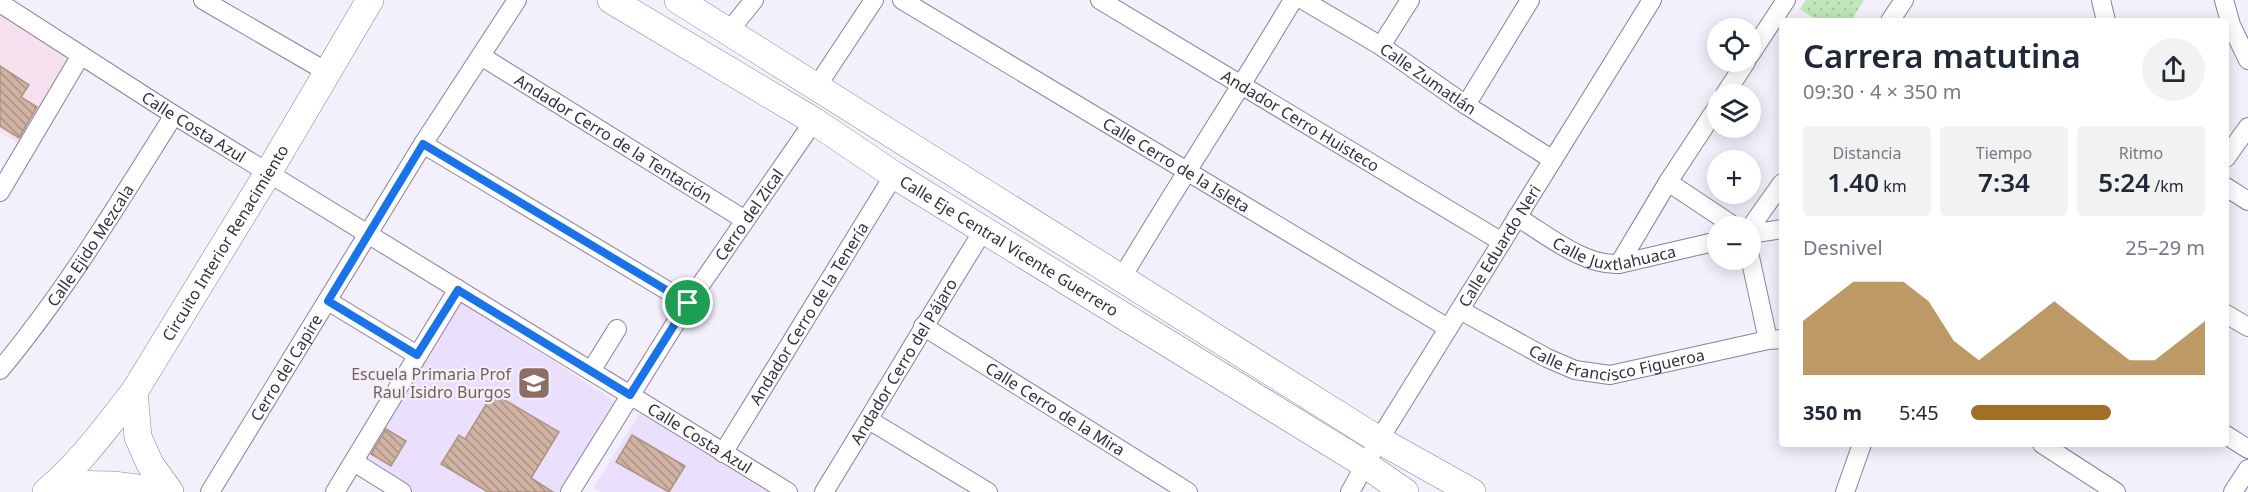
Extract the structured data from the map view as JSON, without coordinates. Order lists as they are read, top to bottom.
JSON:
{
  "streets": {
    "main road": ["Circuito Interior Renacimiento", "Calle Eje Central Vicente Guerrero"],
    "street": [
      "Calle Zumatlán",
      "Andador Cerro Huisteco",
      "Calle Costa Azul",
      "Andador Cerro de la Tentación",
      "Calle Cerro de la Isleta",
      "Cerro del Zical",
      "Calle Juxtlahuaca",
      "Calle Ejido Mezcala",
      "Calle Eduardo Neri",
      "Andador Cerro de la Tenería",
      "Calle Francisco Figueroa",
      "Andador Cerro del Pájaro",
      "Cerro del Capire",
      "Calle Cerro de la Mira"
    ]
  },
  "crossings": [
    ["Calle Zumatlán", "Calle Eduardo Neri"],
    ["Andador Cerro Huisteco", "Calle Eduardo Neri"],
    ["Calle Costa Azul", "Cerro del Zical"],
    ["Calle Costa Azul", "Circuito Interior Renacimiento"],
    ["Calle Costa Azul", "Calle Ejido Mezcala"],
    ["Calle Costa Azul", "Andador Cerro de la Tenería"],
    ["Calle Costa Azul", "Cerro del Capire"],
    ["Andador Cerro de la Tentación", "Cerro del Zical"],
    ["Andador Cerro de la Tentación", "Cerro del Capire"],
    ["Calle Cerro de la Isleta", "Calle Eduardo Neri"],
    ["Cerro del Zical", "Calle Eje Central Vicente Guerrero"],
    ["Calle Juxtlahuaca", "Calle Eduardo Neri"],
    ["Calle Eduardo Neri", "Calle Eje Central Vicente Guerrero"],
    ["Calle Eduardo Neri", "Calle Francisco Figueroa"],
    ["Calle Eje Central Vicente Guerrero", "Andador Cerro de la Tenería"],
    ["Calle Eje Central Vicente Guerrero", "Andador Cerro del Pájaro"],
    ["Andador Cerro del Pájaro", "Calle Cerro de la Mira"]
  ],
  "places": {
    "school or university": ["Escuela Primaria Prof Raul Isidro Burgos"]
  },
  "page": {
    "map_buttons": ["+", "−"],
    "heading": ["Carrera matutina", "09:30 · 4 × 350 m"],
    "stats": [
      ["Distancia", "1.40 km"],
      ["Tiempo", "7:34"],
      ["Ritmo", "5:24 /km"]
    ],
    "chart": ["Desnivel", "25–29 m"],
    "list": [
      {
        "name": "350 m",
        "note": "5:45"
      }
    ]
  }
}
